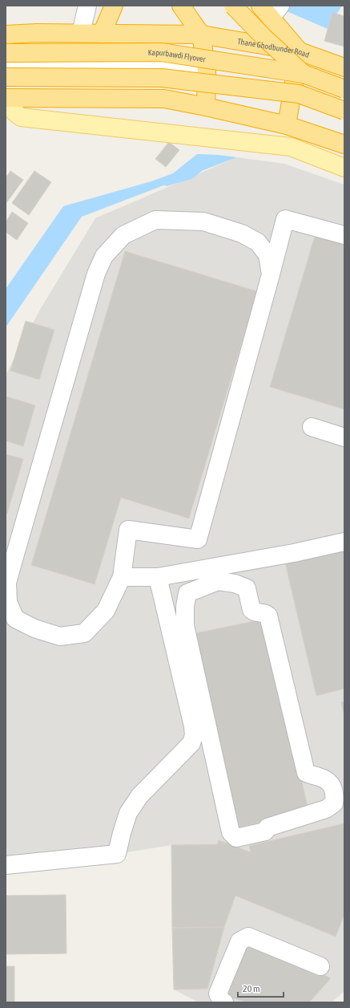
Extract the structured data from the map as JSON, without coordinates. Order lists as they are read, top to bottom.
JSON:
{
  "streets": {
    "highway": ["Thane Ghodbunder Road", "Kapurbawdi Flyover"]
  },
  "scale_bar": "20 m"
}
